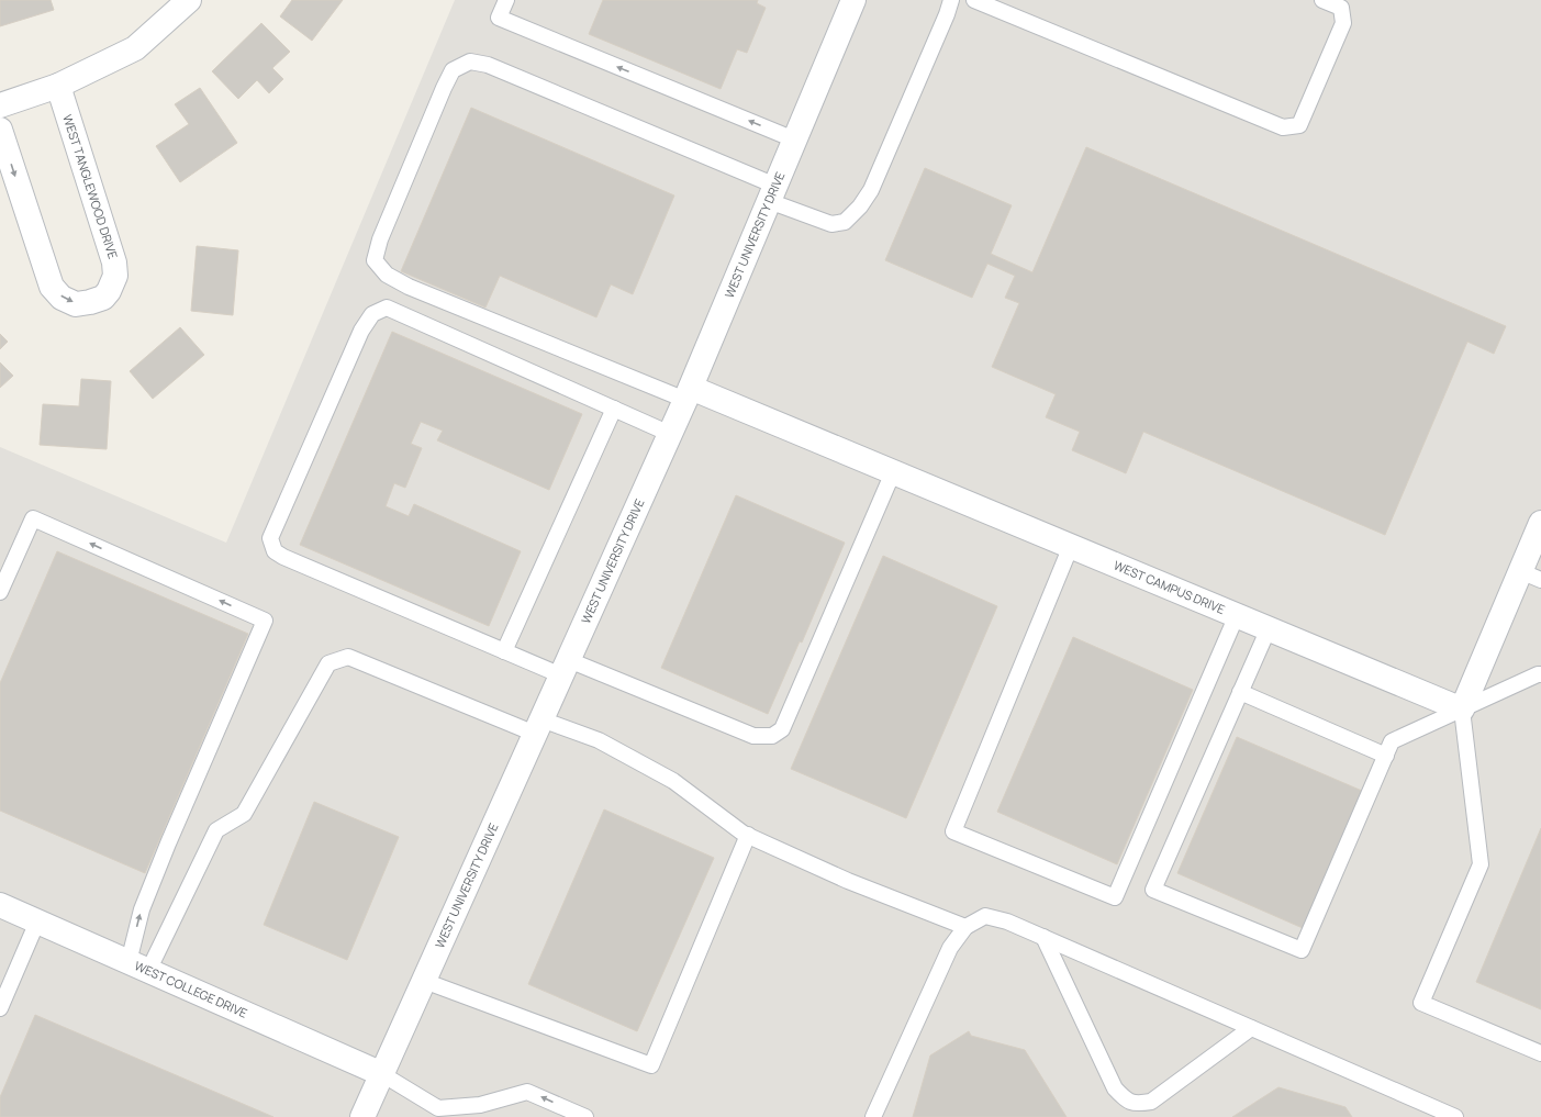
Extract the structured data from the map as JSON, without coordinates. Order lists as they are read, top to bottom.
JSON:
{
  "streets": {
    "street": [
      "WEST TANGLEWOOD DRIVE",
      "WEST UNIVERSITY DRIVE",
      "WEST CAMPUS DRIVE",
      "WEST COLLEGE DRIVE"
    ]
  },
  "crossings": [
    ["WEST UNIVERSITY DRIVE", "WEST CAMPUS DRIVE"],
    ["WEST UNIVERSITY DRIVE", "WEST COLLEGE DRIVE"]
  ]
}
